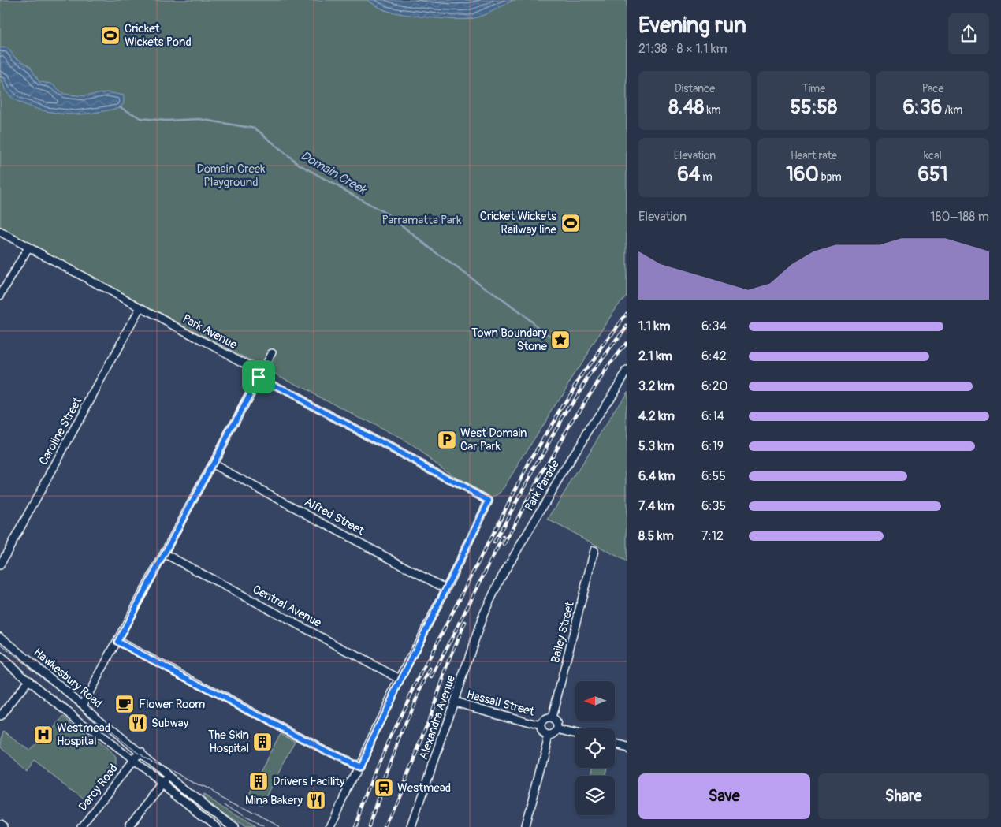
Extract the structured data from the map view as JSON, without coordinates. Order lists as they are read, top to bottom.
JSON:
{
  "streets": {
    "street": [
      "Park Avenue",
      "Caroline Street",
      "Park Parade",
      "Alfred Street",
      "Central Avenue",
      "Bailey Street",
      "Hawkesbury Road",
      "Hassall Street",
      "Alexandra Avenue",
      "Darcy Road"
    ]
  },
  "crossings": [
    ["Park Avenue", "Caroline Street"],
    ["Park Avenue", "Alfred Street"],
    ["Park Parade", "Alexandra Avenue"],
    ["Bailey Street", "Hassall Street"],
    ["Hawkesbury Road", "Darcy Road"],
    ["Hassall Street", "Alexandra Avenue"]
  ],
  "water": ["Domain Creek"],
  "parks": ["Domain Creek Playground", "Parramatta Park"],
  "places": {
    "sports": ["Cricket Wickets Pond", "Cricket Wickets Railway line"],
    "place": ["Town Boundary Stone"],
    "parking": ["West Domain Car Park"],
    "cafe": ["Flower Room"],
    "restaurant": ["Subway", "Mina Bakery"],
    "hospital": ["Westmead Hospital"],
    "building": ["The Skin Hospital", "Drivers Facility"],
    "station": ["Westmead"]
  },
  "north": "left",
  "page": {
    "heading": ["Evening run", "21:38 · 8 × 1.1 km"],
    "stats": [
      ["Distance", "8.48 km"],
      ["Time", "55:58"],
      ["Pace", "6:36 /km"],
      ["Elevation", "64 m"],
      ["Heart rate", "160 bpm"],
      ["kcal", "651"]
    ],
    "chart": ["Elevation", "180–188 m"],
    "list": [
      {
        "name": "1.1 km",
        "note": "6:34"
      },
      {
        "name": "2.1 km",
        "note": "6:42"
      },
      {
        "name": "3.2 km",
        "note": "6:20"
      },
      {
        "name": "4.2 km",
        "note": "6:14"
      },
      {
        "name": "5.3 km",
        "note": "6:19"
      },
      {
        "name": "6.4 km",
        "note": "6:55"
      },
      {
        "name": "7.4 km",
        "note": "6:35"
      },
      {
        "name": "8.5 km",
        "note": "7:12"
      }
    ],
    "buttons": ["Save", "Share"]
  }
}
